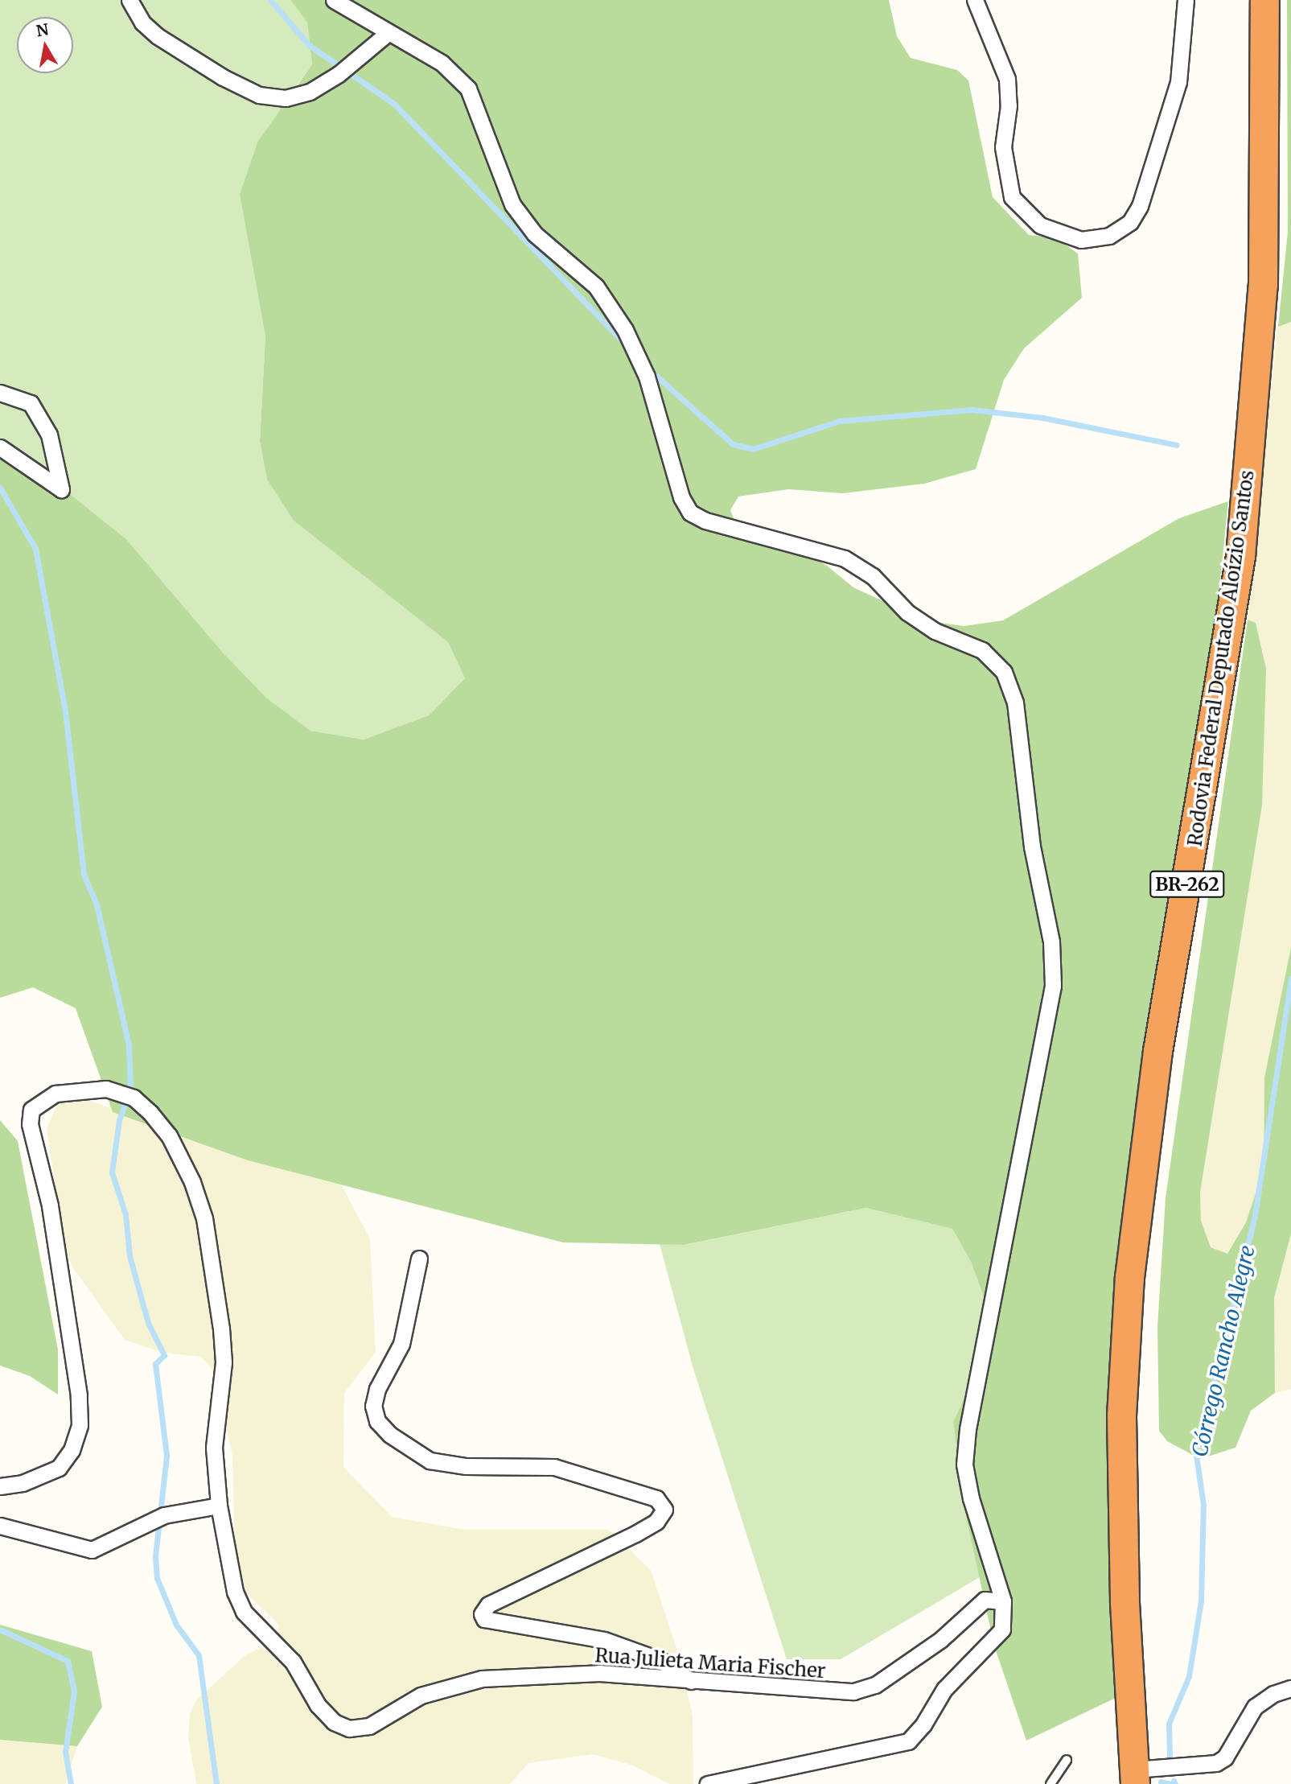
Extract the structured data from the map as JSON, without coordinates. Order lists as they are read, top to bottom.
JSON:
{
  "streets": {
    "highway": ["Rodovia Federal Deputado Aloízio Santos", "BR-262"],
    "street": ["Rua Julieta Maria Fischer"]
  },
  "water": ["Córrego Rancho Alegre"],
  "north": "top"
}
